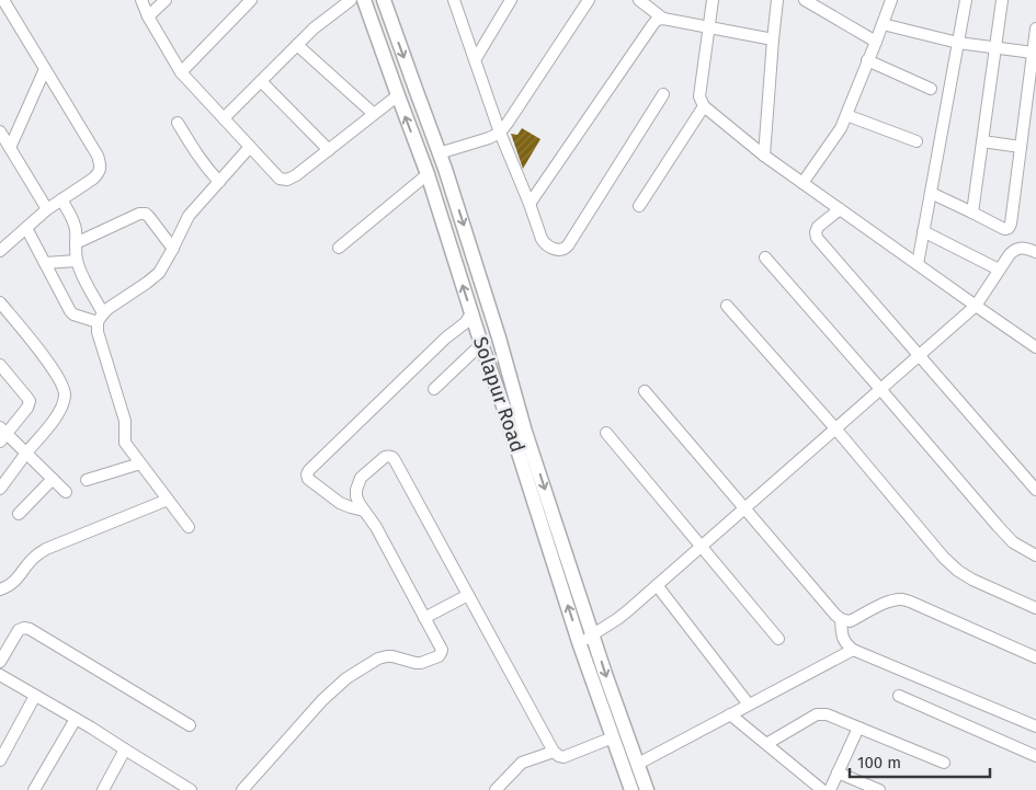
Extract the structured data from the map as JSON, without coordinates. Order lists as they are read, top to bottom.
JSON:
{
  "streets": {
    "main road": ["Solapur Road"]
  },
  "scale_bar": "100 m"
}
